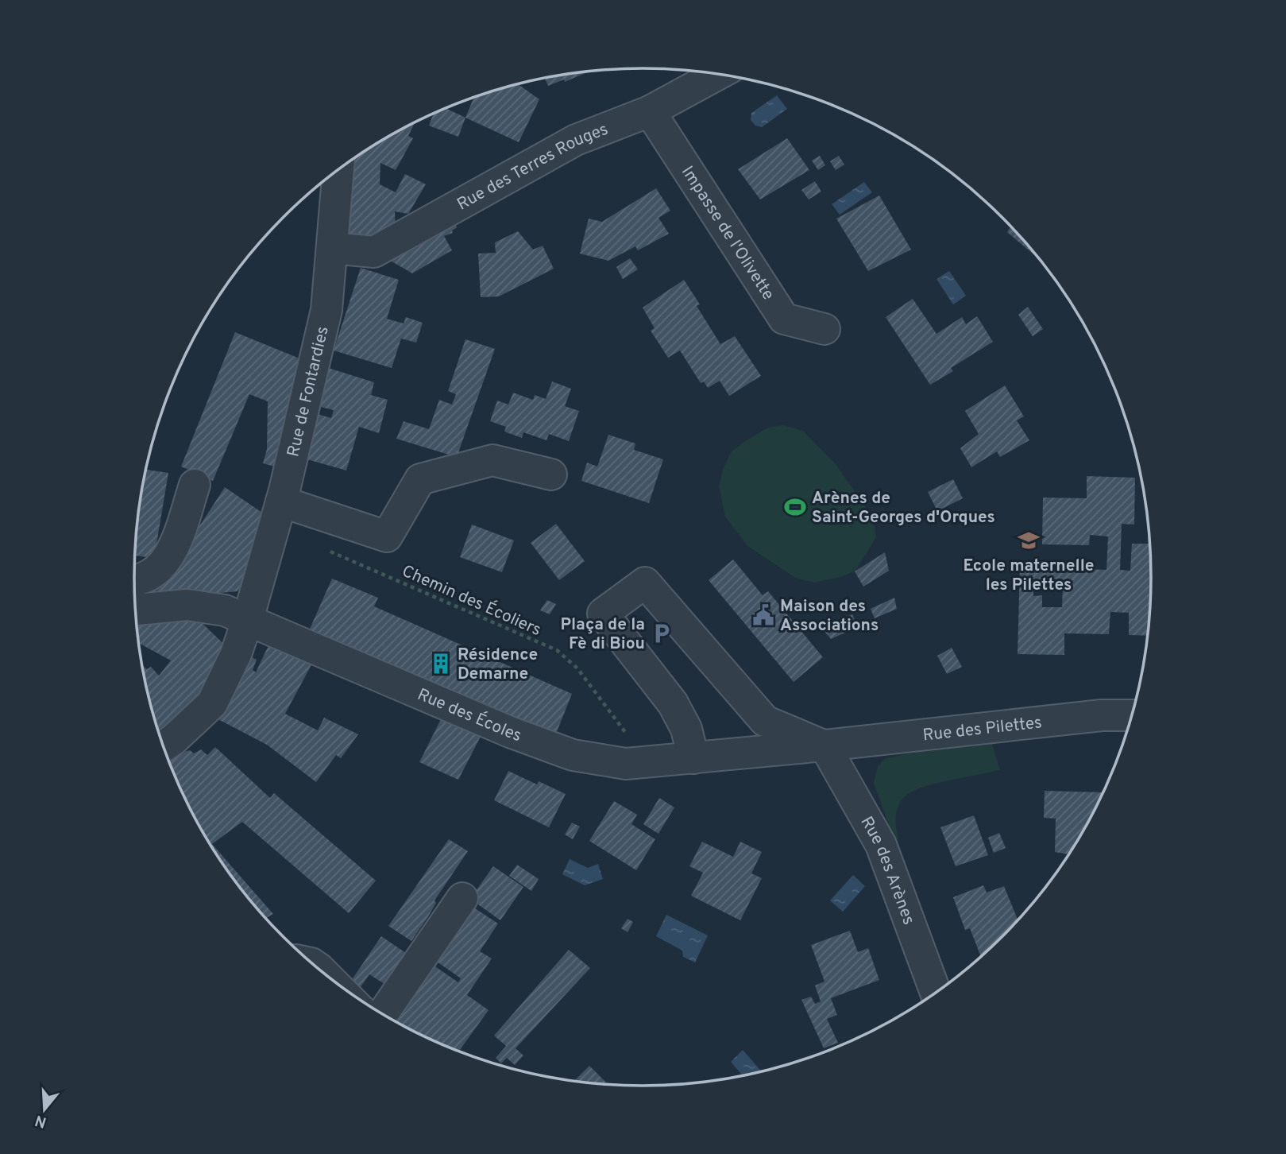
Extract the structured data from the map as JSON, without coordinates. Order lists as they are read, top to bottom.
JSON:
{
  "streets": {
    "street": [
      "Rue des Terres Rouges",
      "Impasse de l'Olivette",
      "Rue de Fontardies",
      "Rue des Écoles",
      "Rue des Pilettes",
      "Rue des Arènes"
    ],
    "path": ["Chemin des Écoliers"]
  },
  "crossings": [
    ["Rue des Terres Rouges", "Impasse de l'Olivette"],
    ["Rue des Terres Rouges", "Rue de Fontardies"],
    ["Rue de Fontardies", "Rue des Écoles"],
    ["Chemin des Écoliers", "Rue des Écoles"],
    ["Rue des Écoles", "Rue des Pilettes"],
    ["Rue des Écoles", "Rue des Arènes"],
    ["Rue des Pilettes", "Rue des Arènes"]
  ],
  "places": {
    "sports": ["Arènes de Saint-Georges d'Orques"],
    "school or university": ["Ecole maternelle les Pilettes"],
    "public building": ["Maison des Associations"],
    "parking": ["Plaça de la Fè di Biou"],
    "building": ["Résidence Demarne"]
  },
  "north": "bottom"
}
